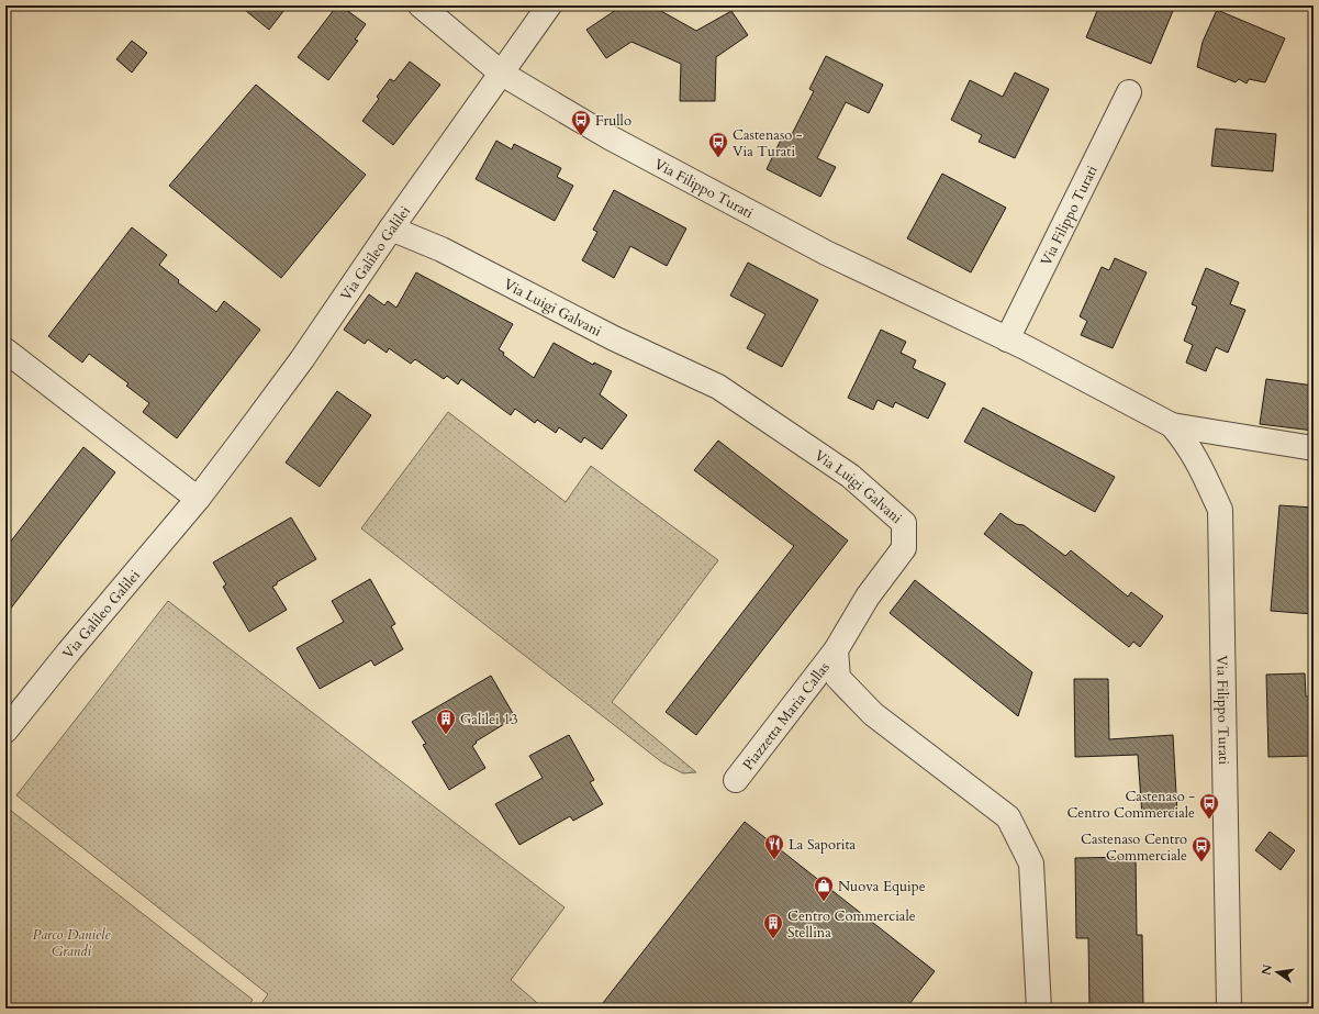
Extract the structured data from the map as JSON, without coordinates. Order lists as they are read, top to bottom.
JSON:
{
  "streets": {
    "street": [
      "Via Filippo Turati",
      "Via Galileo Galilei",
      "Via Luigi Galvani",
      "Piazzetta Maria Callas"
    ]
  },
  "crossings": [
    ["Via Filippo Turati", "Via Galileo Galilei"],
    ["Via Galileo Galilei", "Via Luigi Galvani"],
    ["Via Luigi Galvani", "Piazzetta Maria Callas"]
  ],
  "parks": ["Parco Daniele Grandi"],
  "places": {
    "bus stop": [
      "Frullo",
      "Castenaso - Via Turati",
      "Castenaso - Centro Commerciale",
      "Castenaso Centro Commerciale"
    ],
    "building": ["Galilei 13", "Centro Commerciale Stellina"],
    "restaurant": ["La Saporita"],
    "shop": ["Nuova Equipe"]
  },
  "north": "left"
}
